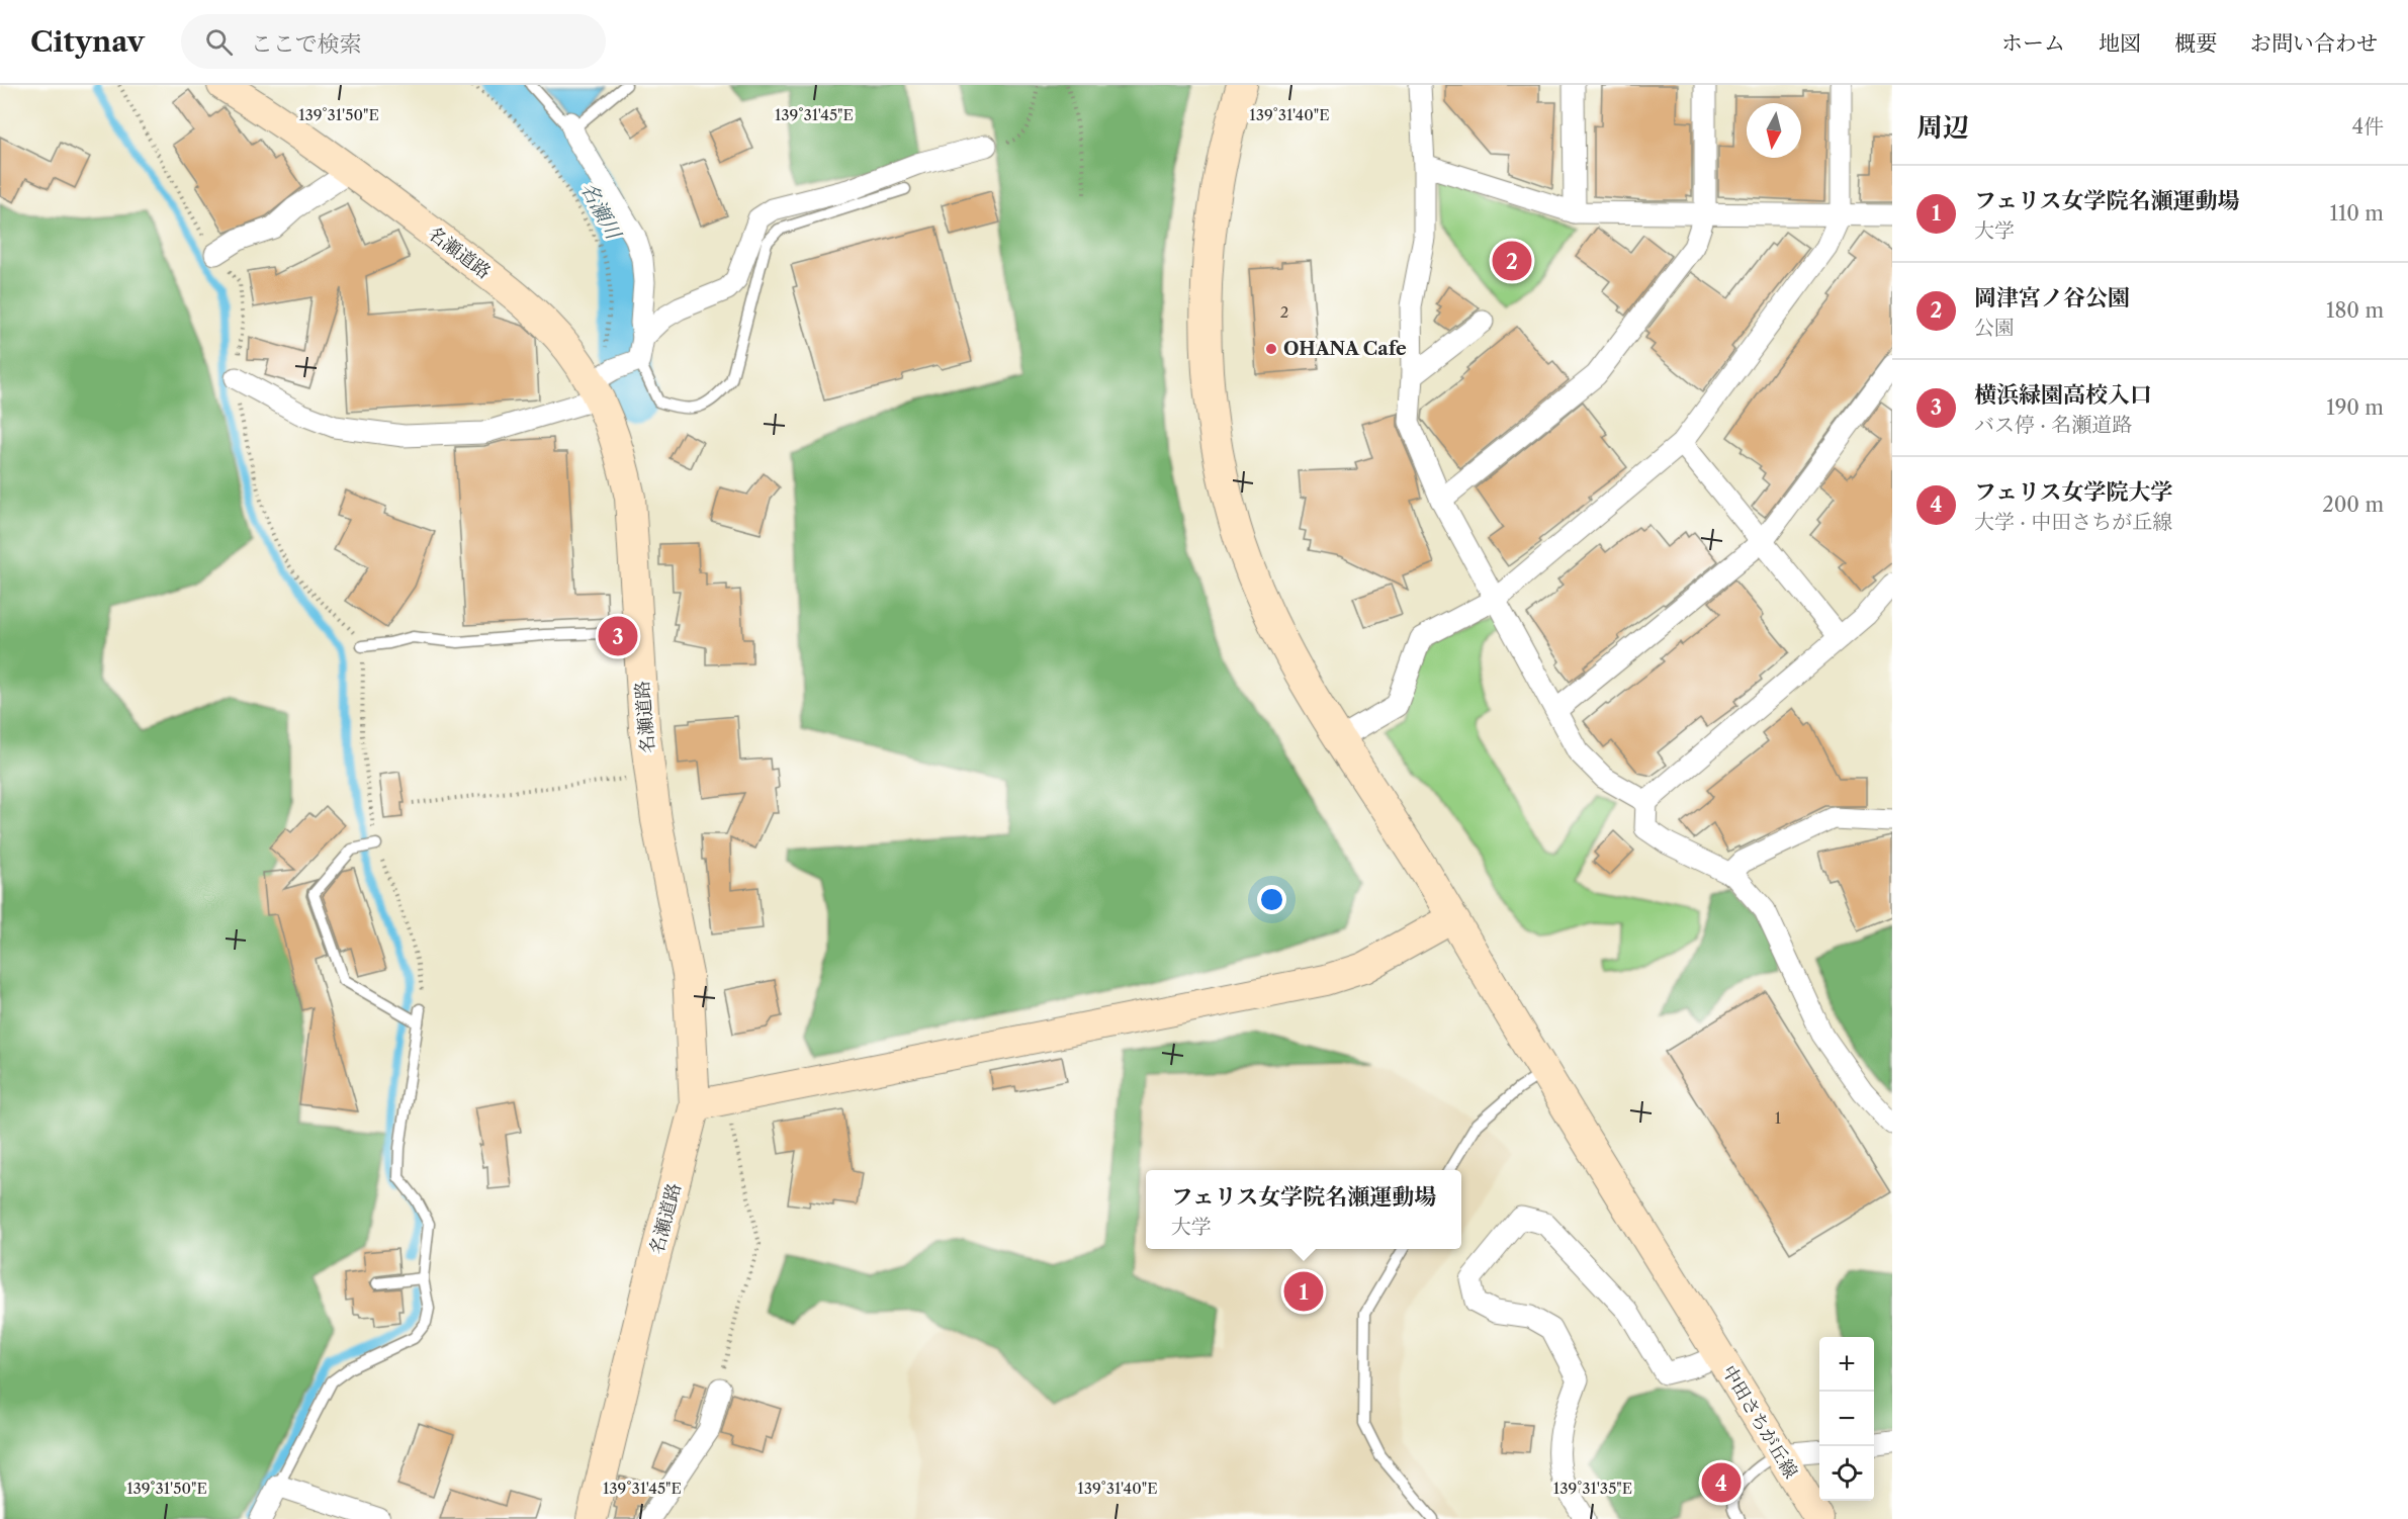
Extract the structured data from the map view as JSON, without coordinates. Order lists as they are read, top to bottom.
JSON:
{
  "streets": {
    "street": ["名瀬道路", "中田さちが丘線"]
  },
  "water": ["名瀬川"],
  "places": ["OHANA Cafe"],
  "house_numbers": ["2", "1"],
  "north": "bottom",
  "page": {
    "header": "Citynav",
    "search": "ここで検索",
    "nav": [
      "ホーム",
      "地図",
      "概要",
      "お問い合わせ"
    ],
    "heading": ["周辺", "4件"],
    "list": [
      {
        "mark": "1",
        "name": "フェリス女学院名瀬運動場",
        "note": "大学",
        "value": "110 m"
      },
      {
        "mark": "2",
        "name": "岡津宮ノ谷公園",
        "note": "公園",
        "value": "180 m"
      },
      {
        "mark": "3",
        "name": "横浜緑園高校入口",
        "note": "バス停 · 名瀬道路",
        "value": "190 m"
      },
      {
        "mark": "4",
        "name": "フェリス女学院大学",
        "note": "大学 · 中田さちが丘線",
        "value": "200 m"
      }
    ],
    "pins": [
      "2",
      "3",
      "1",
      "4"
    ],
    "popup": ["フェリス女学院名瀬運動場", "大学"],
    "map_buttons": ["+", "−"]
  },
  "coordinates": [
    "139°31'50\"E",
    "139°31'45\"E",
    "139°31'40\"E",
    "139°31'35\"E"
  ]
}
